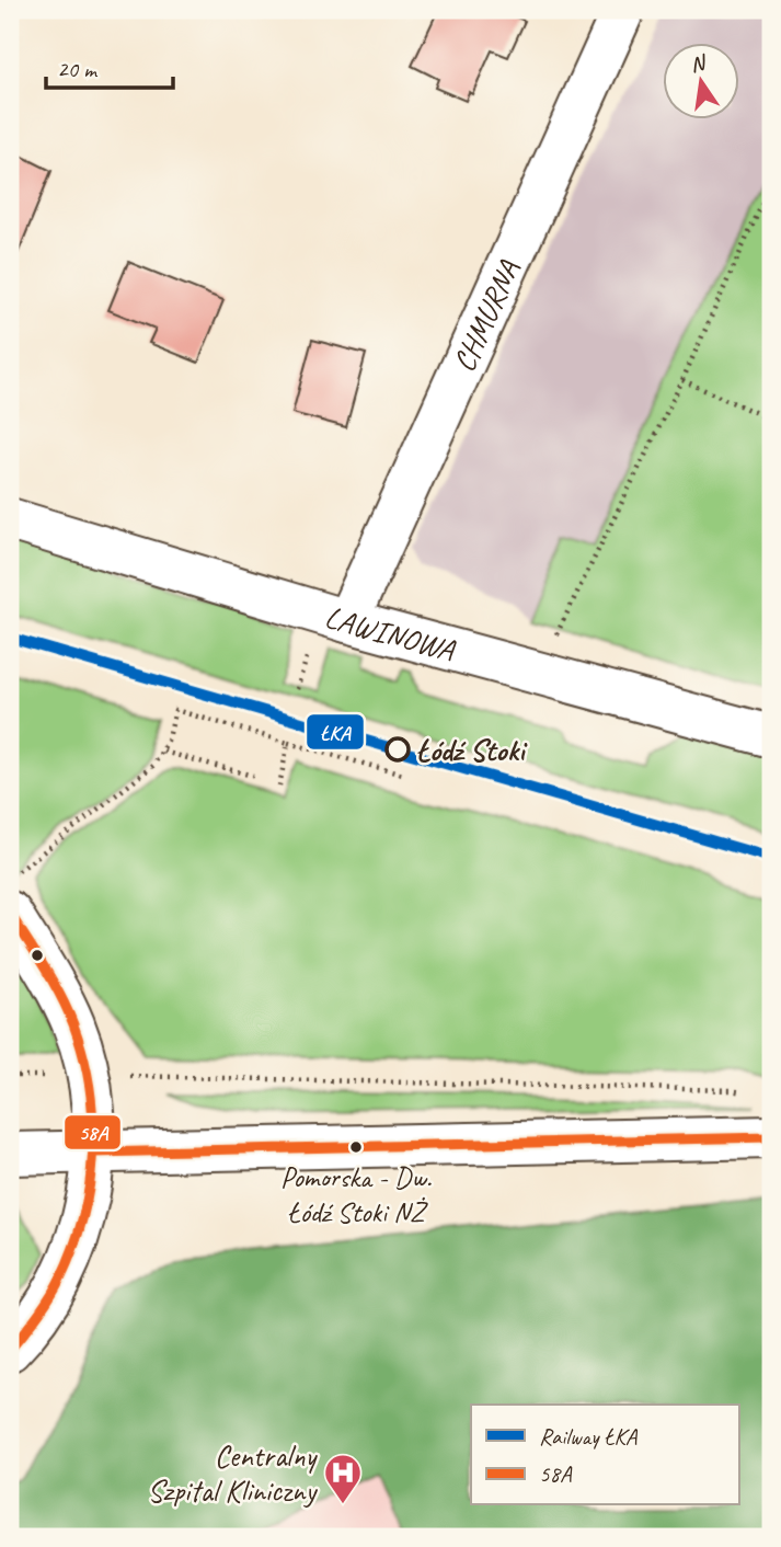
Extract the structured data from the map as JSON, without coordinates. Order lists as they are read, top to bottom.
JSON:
{
  "streets": {
    "street": ["CHMURNA", "LAWINOWA"]
  },
  "crossings": [
    ["CHMURNA", "LAWINOWA"]
  ],
  "places": {
    "other": ["Łódź Stoki", "Pomorska - Dw. Łódź Stoki NŻ"],
    "hospital": ["Centralny Szpital Kliniczny"]
  },
  "lines": ["rail line ŁKA", "transit line 58A"],
  "legend": ["Railway ŁKA", "58A"],
  "scale_bar": "20 m",
  "north": "top"
}
